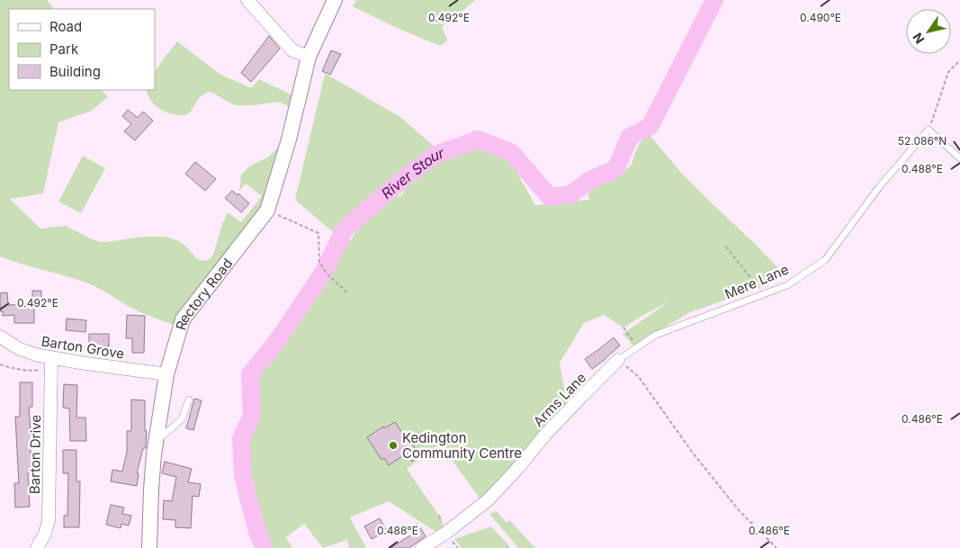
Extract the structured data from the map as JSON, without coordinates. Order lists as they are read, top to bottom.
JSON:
{
  "streets": {
    "street": [
      "Rectory Road",
      "Barton Grove",
      "Arms Lane",
      "Barton Drive"
    ],
    "lane": ["Mere Lane"]
  },
  "crossings": [
    ["Mere Lane", "Arms Lane"],
    ["Rectory Road", "Barton Grove"],
    ["Barton Grove", "Barton Drive"]
  ],
  "water": ["River Stour"],
  "places": ["Kedington Community Centre"],
  "legend": ["Road", "Park", "Building"],
  "north": "bottom left",
  "coordinates": [
    "0.492°E",
    "0.490°E",
    "52.086°N",
    "0.488°E",
    "0.486°E"
  ]
}
